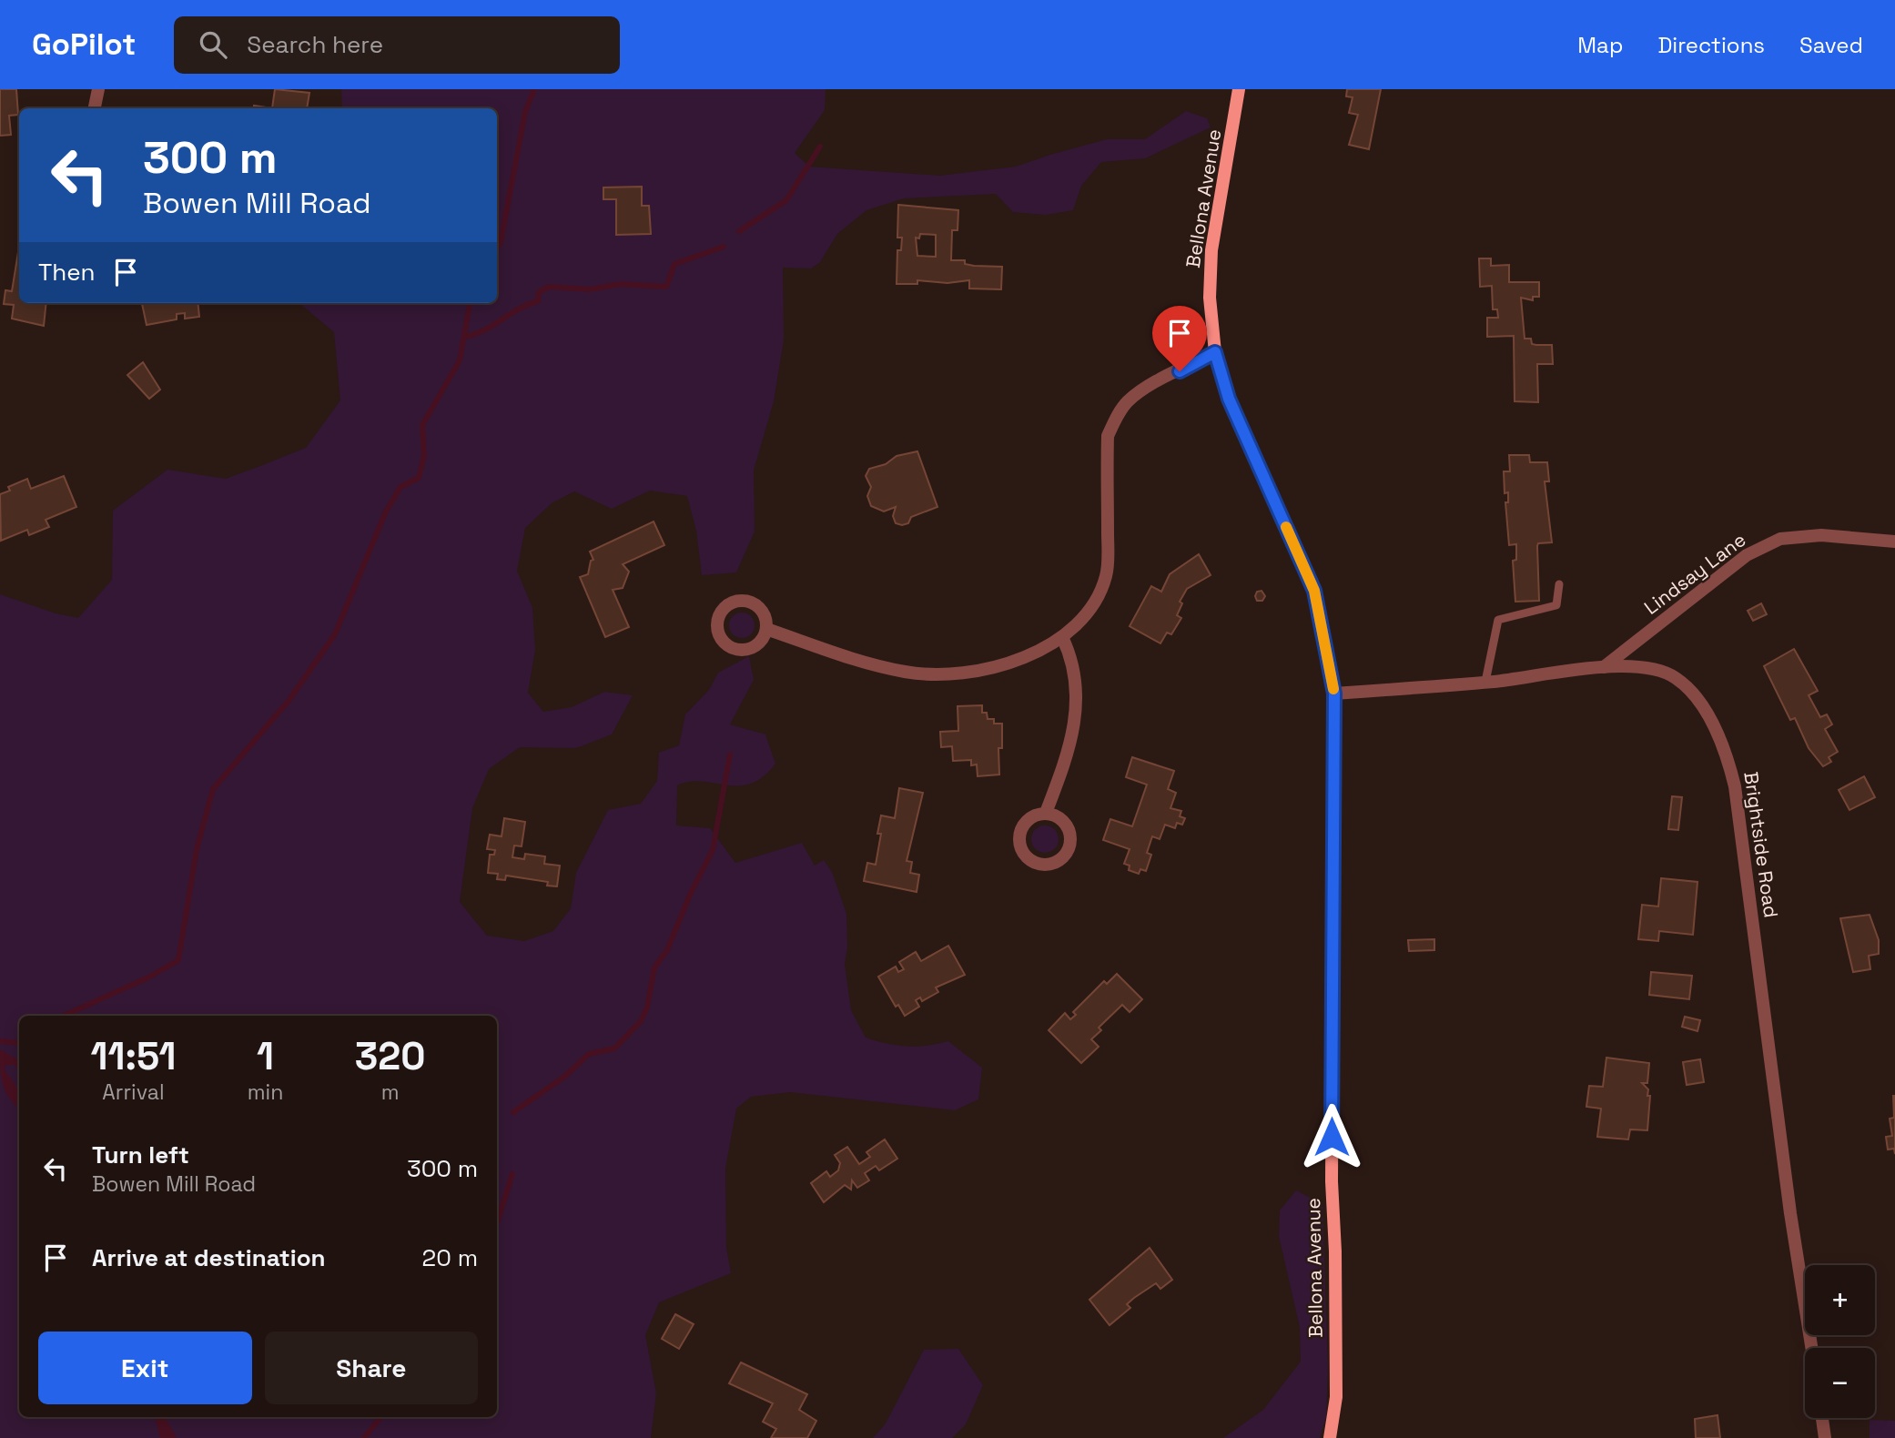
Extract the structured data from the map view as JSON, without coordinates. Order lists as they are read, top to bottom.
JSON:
{
  "streets": {
    "main road": ["Bellona Avenue"],
    "street": ["Lindsay Lane", "Brightside Road"]
  },
  "crossings": [
    ["Bellona Avenue", "Brightside Road"],
    ["Lindsay Lane", "Brightside Road"]
  ],
  "page": {
    "header": "GoPilot",
    "search": "Search here",
    "nav": ["Map", "Directions", "Saved"],
    "turn": ["300 m", "Bowen Mill Road"],
    "then": "Then",
    "eta": [
      "11:51",
      "Arrival",
      "1",
      "min",
      "320",
      "m"
    ],
    "list": [
      {
        "name": "Turn left",
        "note": "Bowen Mill Road",
        "value": "300 m"
      },
      {
        "name": "Arrive at destination",
        "value": "20 m"
      }
    ],
    "map_buttons": ["+", "−"],
    "buttons": ["Exit", "Share"]
  }
}
